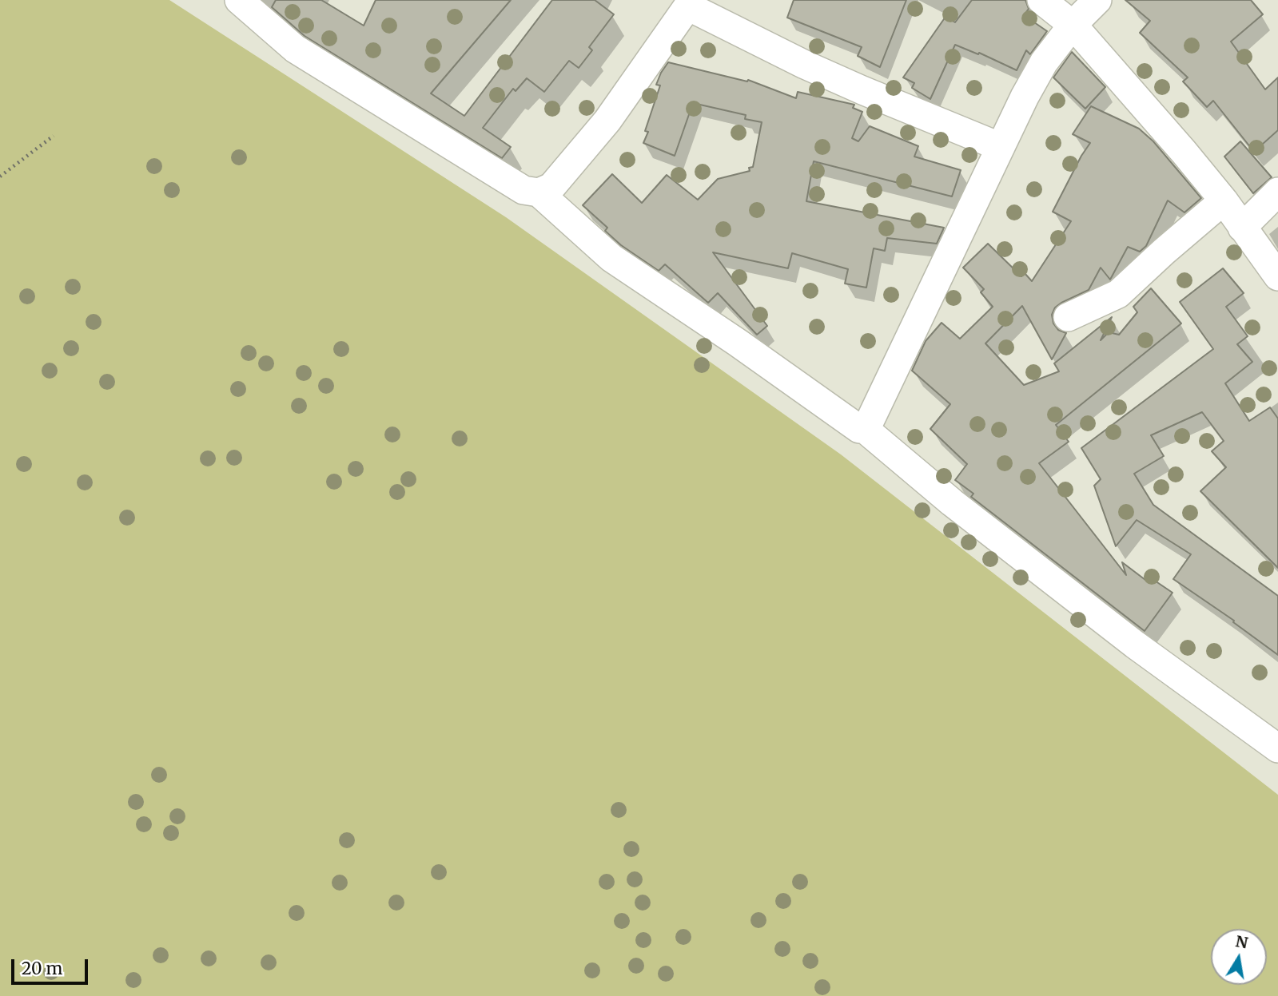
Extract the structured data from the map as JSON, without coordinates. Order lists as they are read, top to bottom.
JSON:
{
  "scale_bar": "20 m",
  "north": "top"
}
